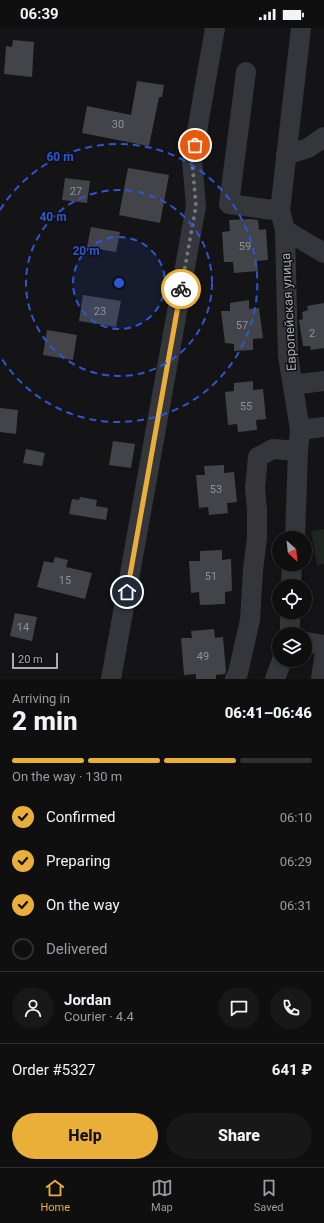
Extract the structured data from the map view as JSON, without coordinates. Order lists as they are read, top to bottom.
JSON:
{
  "streets": {
    "street": ["Европейская улица"]
  },
  "house_numbers": [
    "30",
    "27",
    "59",
    "23",
    "57",
    "2",
    "55",
    "53",
    "51",
    "15",
    "14",
    "49"
  ],
  "scale_bar": "20 m",
  "north": "bottom right",
  "page": {
    "status": "06:39",
    "scale": "20 m",
    "heading": ["2 min", "Arriving in", "06:41–06:46"],
    "panel": [
      "Jordan",
      "Courier · 4.4",
      "Order #5327",
      "641 ₽"
    ],
    "bar": "On the way · 130 m",
    "list": [
      ["Confirmed", "06:10"],
      ["Preparing", "06:29"],
      ["On the way", "06:31"],
      "Delivered"
    ],
    "buttons": ["Help", "Share"],
    "tabs": ["Home", "Map", "Saved"]
  },
  "rings": ["60 m", "40 m", "20 m"]
}
